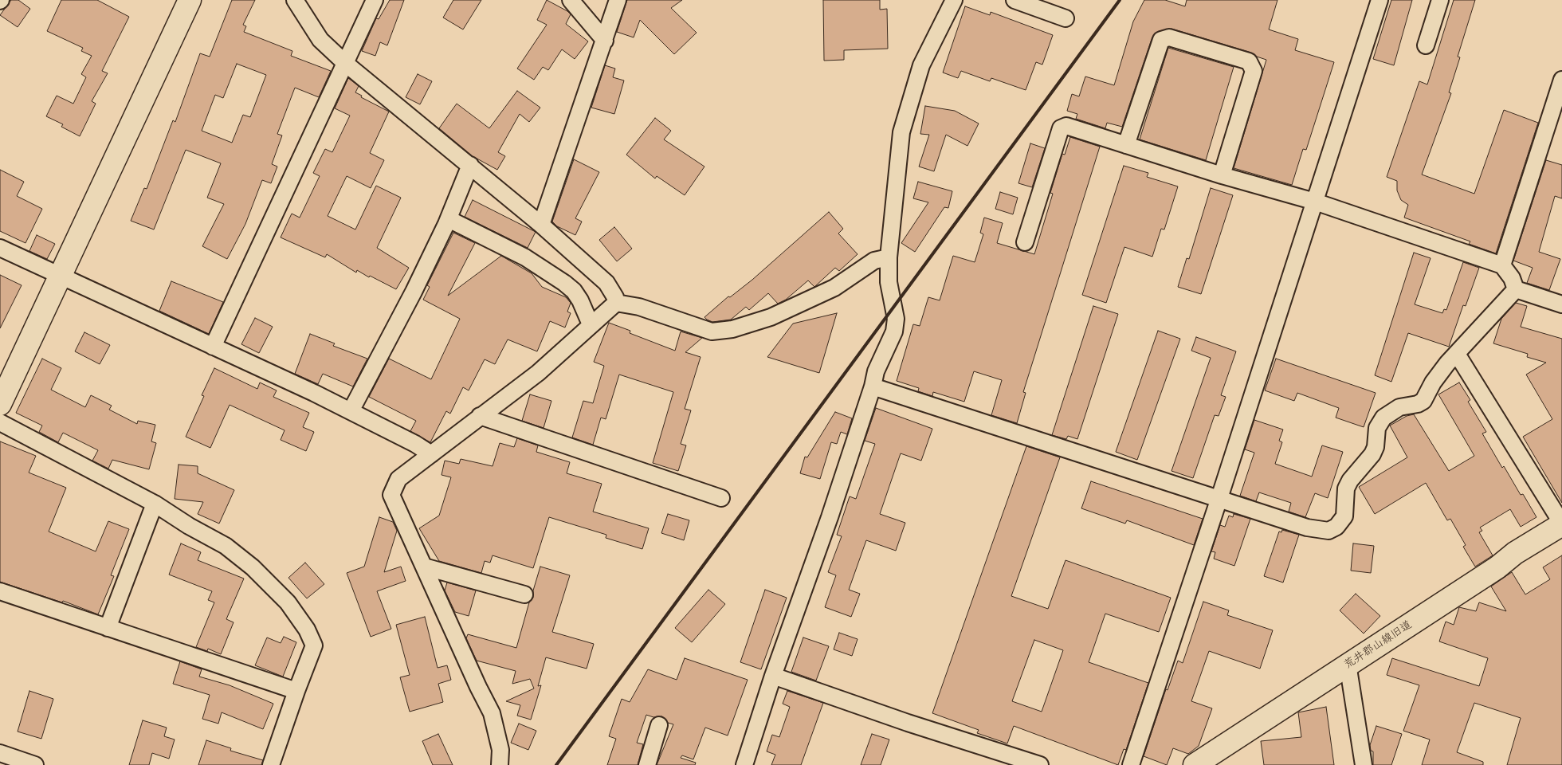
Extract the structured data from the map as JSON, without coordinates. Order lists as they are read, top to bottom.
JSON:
{
  "streets": {
    "street": ["荒井郡山線旧道"]
  }
}
